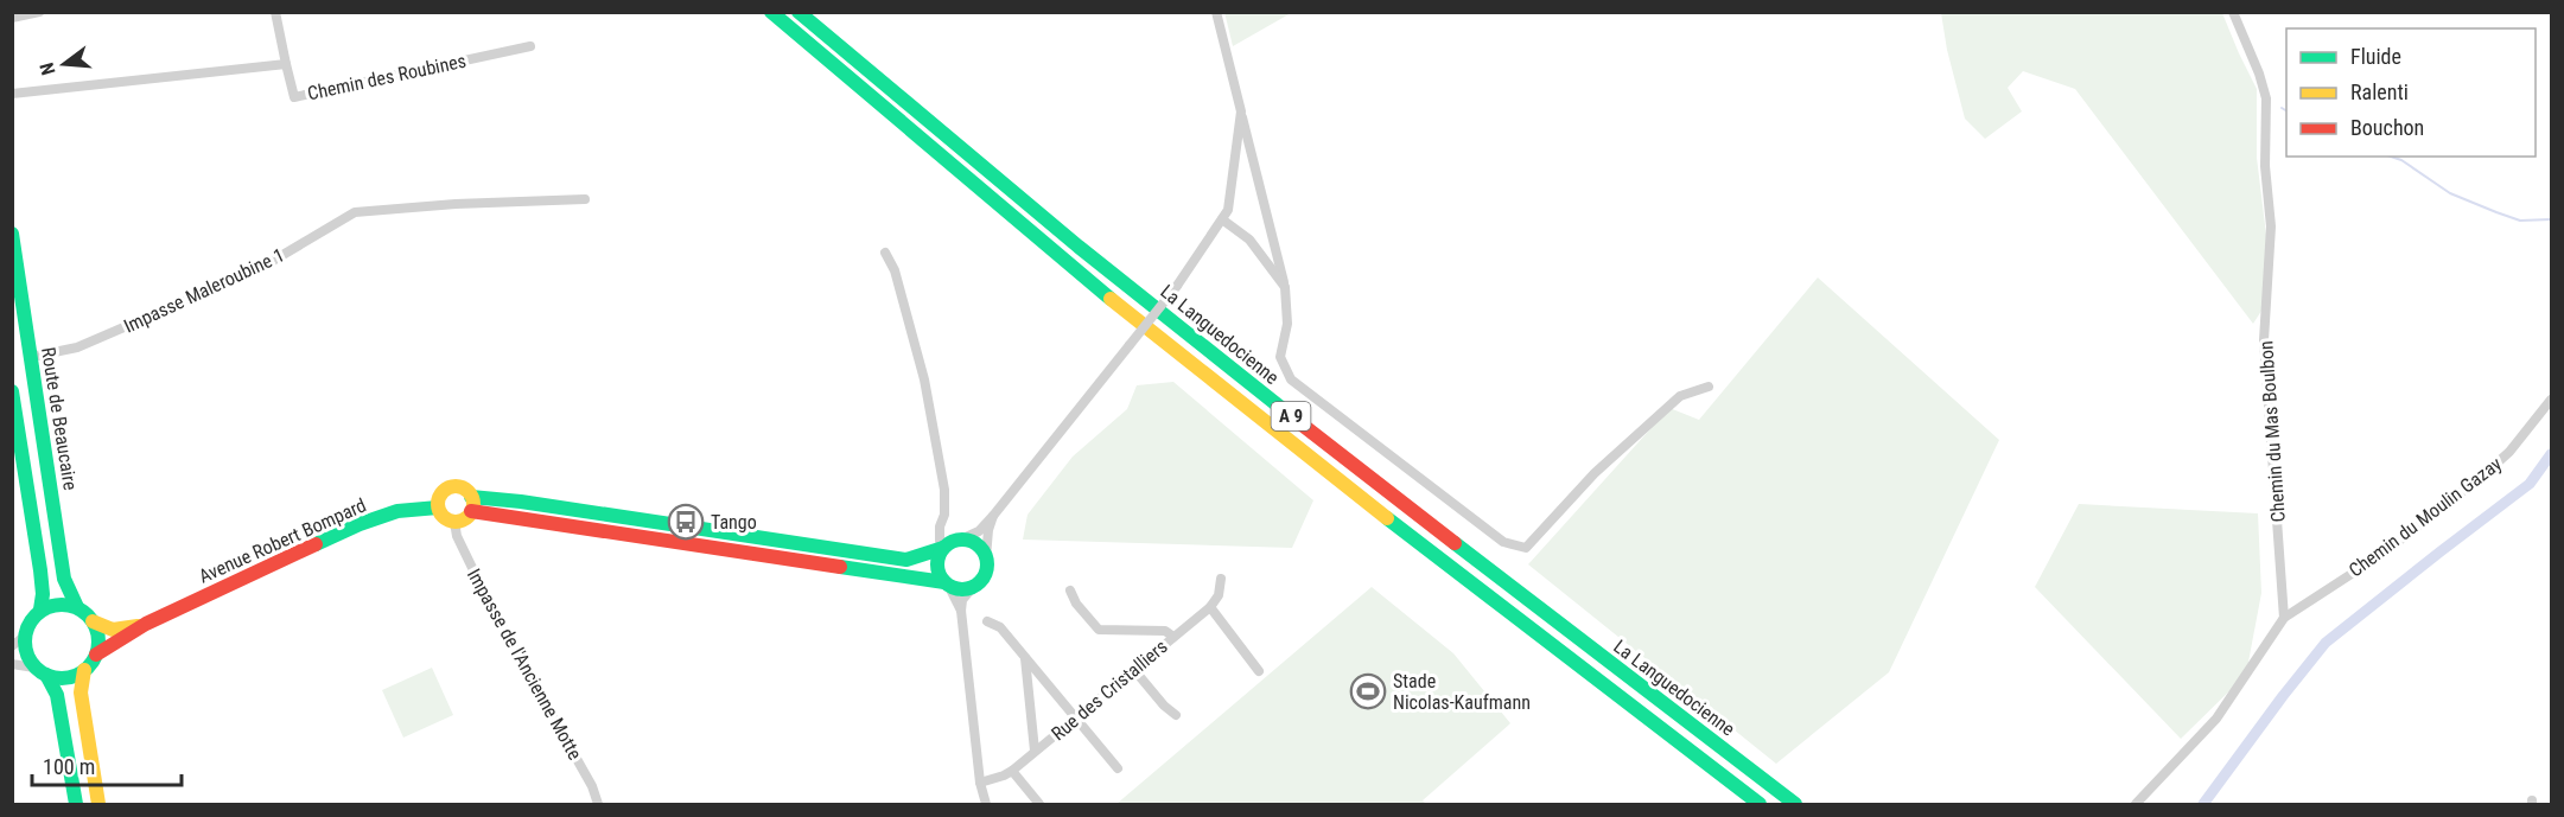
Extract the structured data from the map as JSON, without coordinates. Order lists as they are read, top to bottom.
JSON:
{
  "streets": {
    "main road": [
      "La Languedocienne",
      "A 9",
      "Route de Beaucaire",
      "Avenue Robert Bompard"
    ],
    "street": [
      "Chemin des Roubines",
      "Impasse Maleroubine 1",
      "Chemin du Mas Boulbon",
      "Chemin du Moulin Gazay",
      "Impasse de l'Ancienne Motte",
      "Rue des Cristalliers"
    ]
  },
  "crossings": [
    ["Impasse Maleroubine 1", "Route de Beaucaire"],
    ["Route de Beaucaire", "Avenue Robert Bompard"],
    ["Chemin du Mas Boulbon", "Chemin du Moulin Gazay"],
    ["Avenue Robert Bompard", "Impasse de l'Ancienne Motte"]
  ],
  "places": {
    "bus stop": ["Tango"],
    "sports": ["Stade Nicolas-Kaufmann"]
  },
  "legend": ["Fluide", "Ralenti", "Bouchon"],
  "scale_bar": "100 m",
  "north": "left"
}
